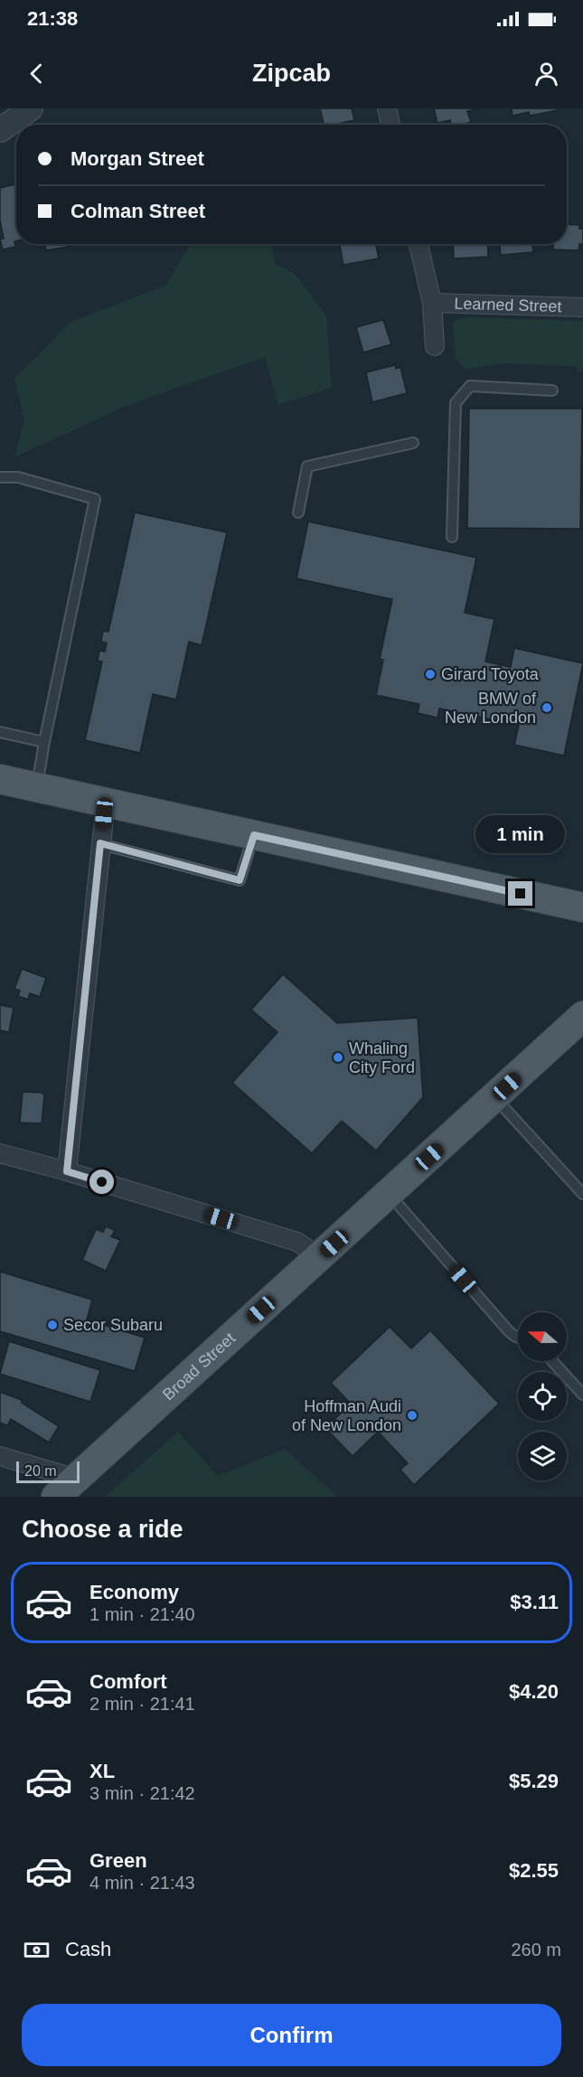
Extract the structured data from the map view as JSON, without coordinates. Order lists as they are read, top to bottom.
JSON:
{
  "streets": {
    "main road": ["Broad Street"],
    "street": ["Learned Street"]
  },
  "places": [
    "Girard Toyota",
    "BMW of New London",
    "Whaling City Ford",
    "Secor Subaru",
    "Hoffman Audi of New London"
  ],
  "scale_bar": "20 m",
  "north": "left",
  "page": {
    "status": "21:38",
    "header": "Zipcab",
    "banner": ["Morgan Street", "Colman Street"],
    "bubble": "1 min",
    "scale": "20 m",
    "heading": "Choose a ride",
    "list": [
      {
        "name": "Economy",
        "note": "1 min · 21:40",
        "value": "$3.11"
      },
      {
        "name": "Comfort",
        "note": "2 min · 21:41",
        "value": "$4.20"
      },
      {
        "name": "XL",
        "note": "3 min · 21:42",
        "value": "$5.29"
      },
      {
        "name": "Green",
        "note": "4 min · 21:43",
        "value": "$2.55"
      }
    ],
    "pay": ["Cash", "260 m"],
    "buttons": "Confirm"
  }
}
